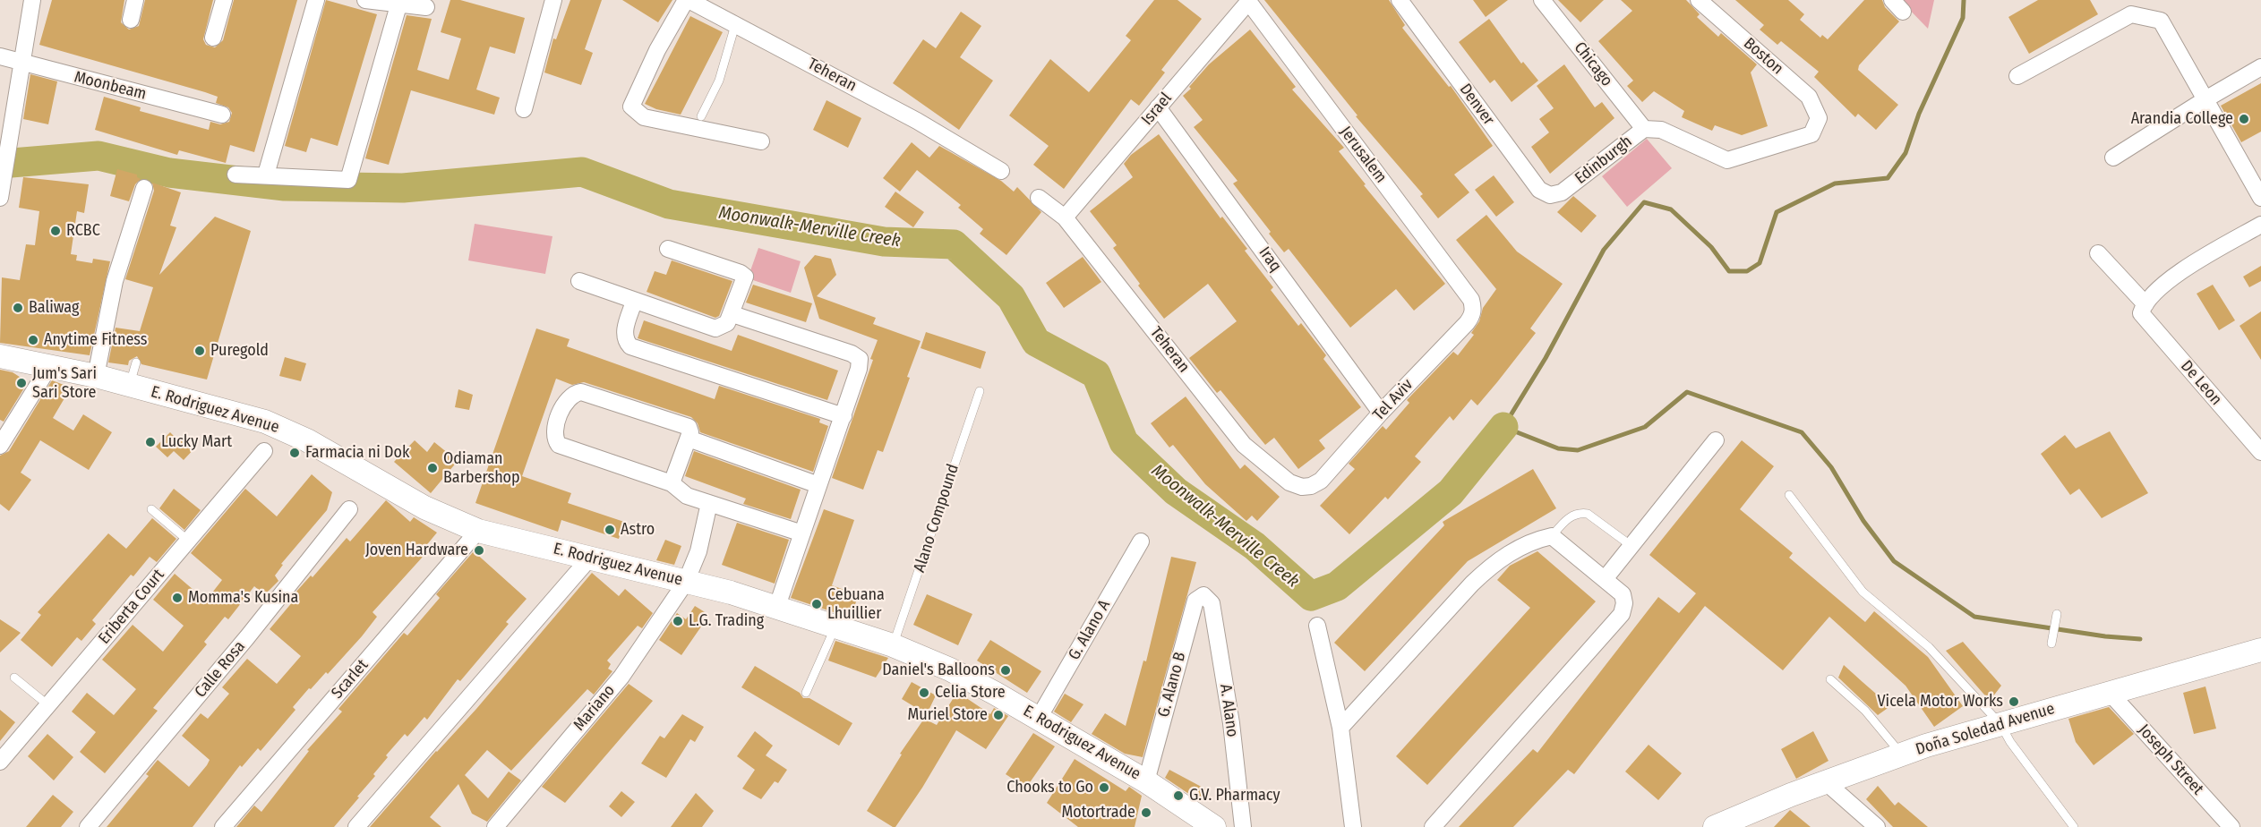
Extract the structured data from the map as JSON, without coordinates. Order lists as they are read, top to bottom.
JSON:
{
  "streets": {
    "main road": ["E. Rodriguez Avenue", "Doña Soledad Avenue"],
    "street": [
      "Boston",
      "Chicago",
      "Teheran",
      "Moonbeam",
      "Denver",
      "Israel",
      "Jerusalem",
      "Edinburgh",
      "Iraq",
      "De Leon",
      "Tel Aviv",
      "Eriberta Court",
      "G. Alano A",
      "Calle Rosa",
      "Scarlet",
      "G. Alano B",
      "Mariano",
      "A. Alano",
      "Joseph Street"
    ],
    "lane": ["Alano Compound"]
  },
  "crossings": [
    ["Boston", "Edinburgh"],
    ["Chicago", "Edinburgh"],
    ["Teheran", "Israel"],
    ["Teheran", "Tel Aviv"],
    ["Denver", "Edinburgh"],
    ["Israel", "Jerusalem"],
    ["Israel", "Iraq"],
    ["Jerusalem", "Tel Aviv"],
    ["Iraq", "Tel Aviv"],
    ["E. Rodriguez Avenue", "Alano Compound"],
    ["E. Rodriguez Avenue", "G. Alano A"],
    ["E. Rodriguez Avenue", "Scarlet"],
    ["E. Rodriguez Avenue", "G. Alano B"],
    ["E. Rodriguez Avenue", "Mariano"],
    ["G. Alano B", "A. Alano"],
    ["Doña Soledad Avenue", "Joseph Street"]
  ],
  "water": ["Moonwalk-Merville Creek"],
  "places": [
    "Arandia College",
    "RCBC",
    "Baliwag",
    "Anytime Fitness",
    "Puregold",
    "Jum's Sari Sari Store",
    "Lucky Mart",
    "Farmacia ni Dok",
    "Odiaman Barbershop",
    "Astro",
    "Joven Hardware",
    "Momma's Kusina",
    "Cebuana Lhuillier",
    "L.G. Trading",
    "Daniel's Balloons",
    "Celia Store",
    "Vicela Motor Works",
    "Muriel Store",
    "Chooks to Go",
    "G.V. Pharmacy",
    "Motortrade"
  ]
}
